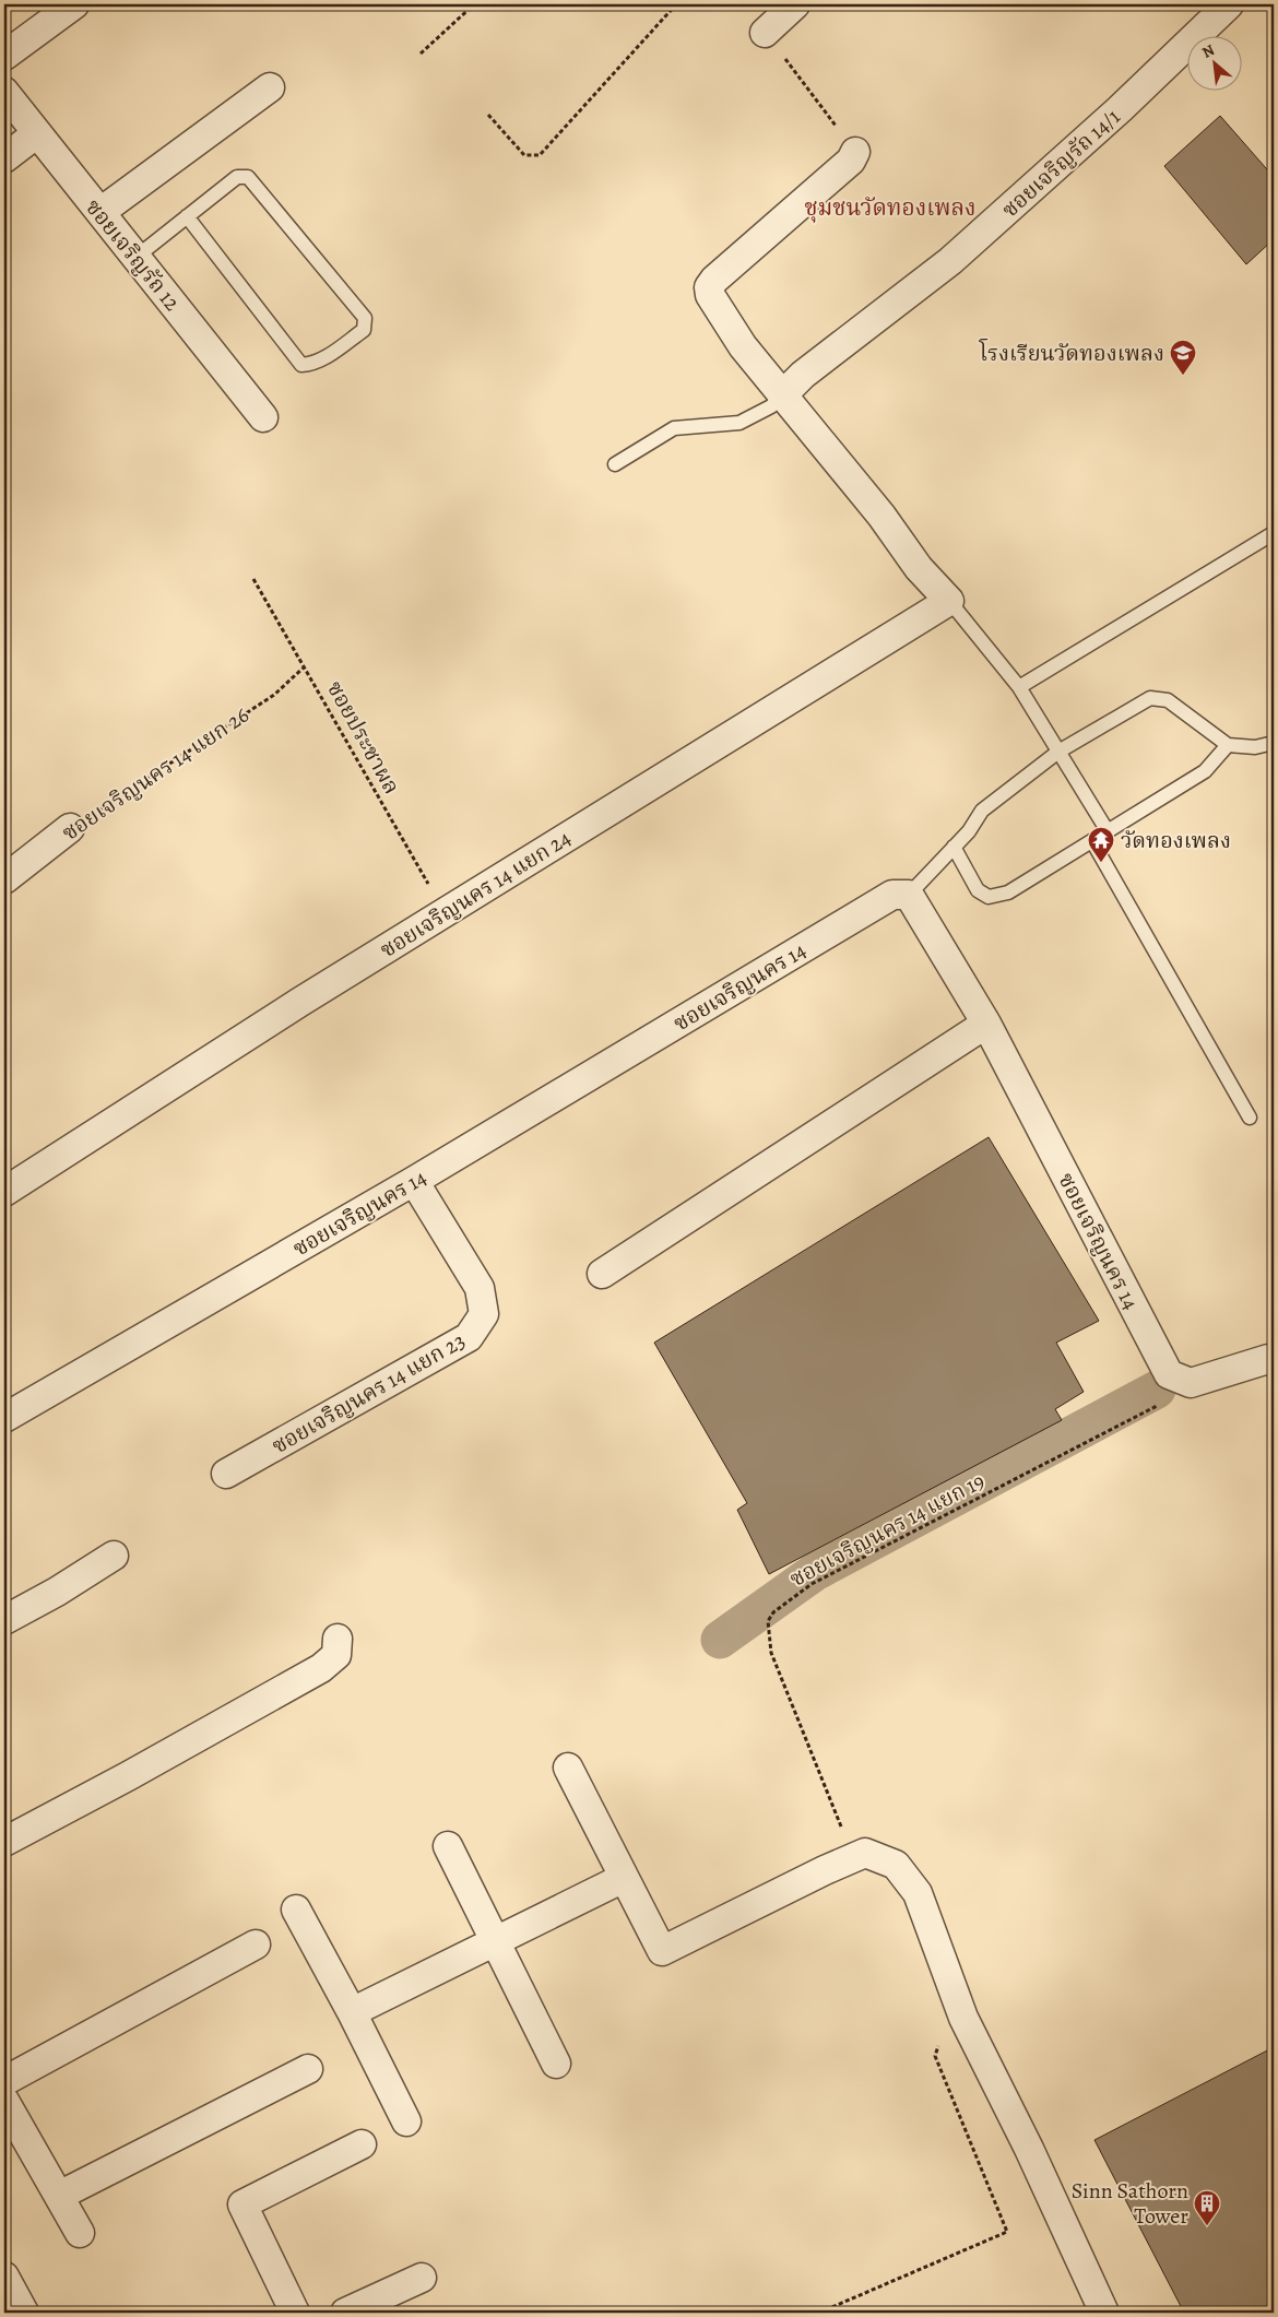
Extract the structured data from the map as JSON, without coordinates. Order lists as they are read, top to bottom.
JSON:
{
  "streets": {
    "street": [
      "ซอยเจริญรัถ 14/1",
      "ซอยเจริญรัถ 12",
      "ซอยเจริญนคร 14 แยก 26",
      "ซอยเจริญนคร 14 แยก 24",
      "ซอยเจริญนคร 14",
      "ซอยเจริญนคร 14 แยก 23"
    ],
    "path": ["ซอยประชาผล", "ซอยเจริญนคร 14 แยก 19"]
  },
  "crossings": [
    ["ซอยประชาผล", "ซอยเจริญนคร 14 แยก 26"],
    ["ซอยประชาผล", "ซอยเจริญนคร 14 แยก 24"],
    ["ซอยเจริญนคร 14", "ซอยเจริญนคร 14 แยก 23"],
    ["ซอยเจริญนคร 14", "ซอยเจริญนคร 14 แยก 19"]
  ],
  "districts": ["ชุมชนวัดทองเพลง"],
  "places": {
    "school or university": ["โรงเรียนวัดทองเพลง"],
    "temple": ["วัดทองเพลง"],
    "building": ["Sinn Sathorn Tower"]
  },
  "north": "top left"
}
